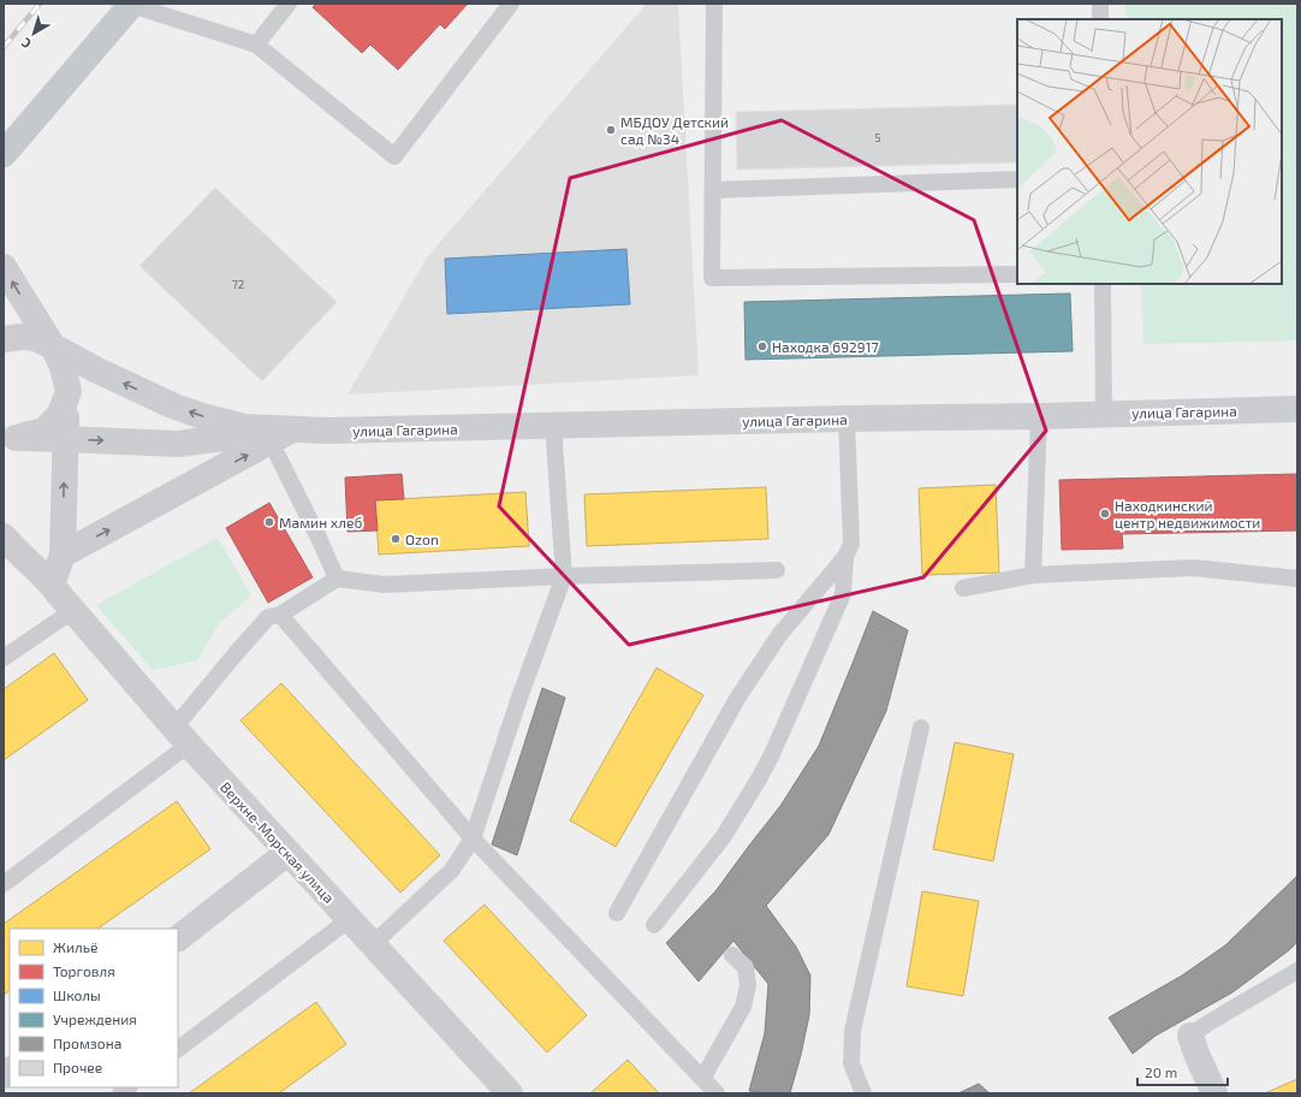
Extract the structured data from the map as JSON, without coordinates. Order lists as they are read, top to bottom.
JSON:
{
  "streets": {
    "main road": ["улица Гагарина"],
    "street": ["Верхне-Морская улица"]
  },
  "places": [
    "МБДОУ Детский сад №34",
    "Находка 692917",
    "Находкинский центр недвижимости",
    "Мамин хлеб",
    "Ozon"
  ],
  "house_numbers": ["5", "72"],
  "legend": [
    "Жильё",
    "Торговля",
    "Школы",
    "Учреждения",
    "Промзона",
    "Прочее"
  ],
  "scale_bar": "20 m",
  "north": "bottom left"
}
